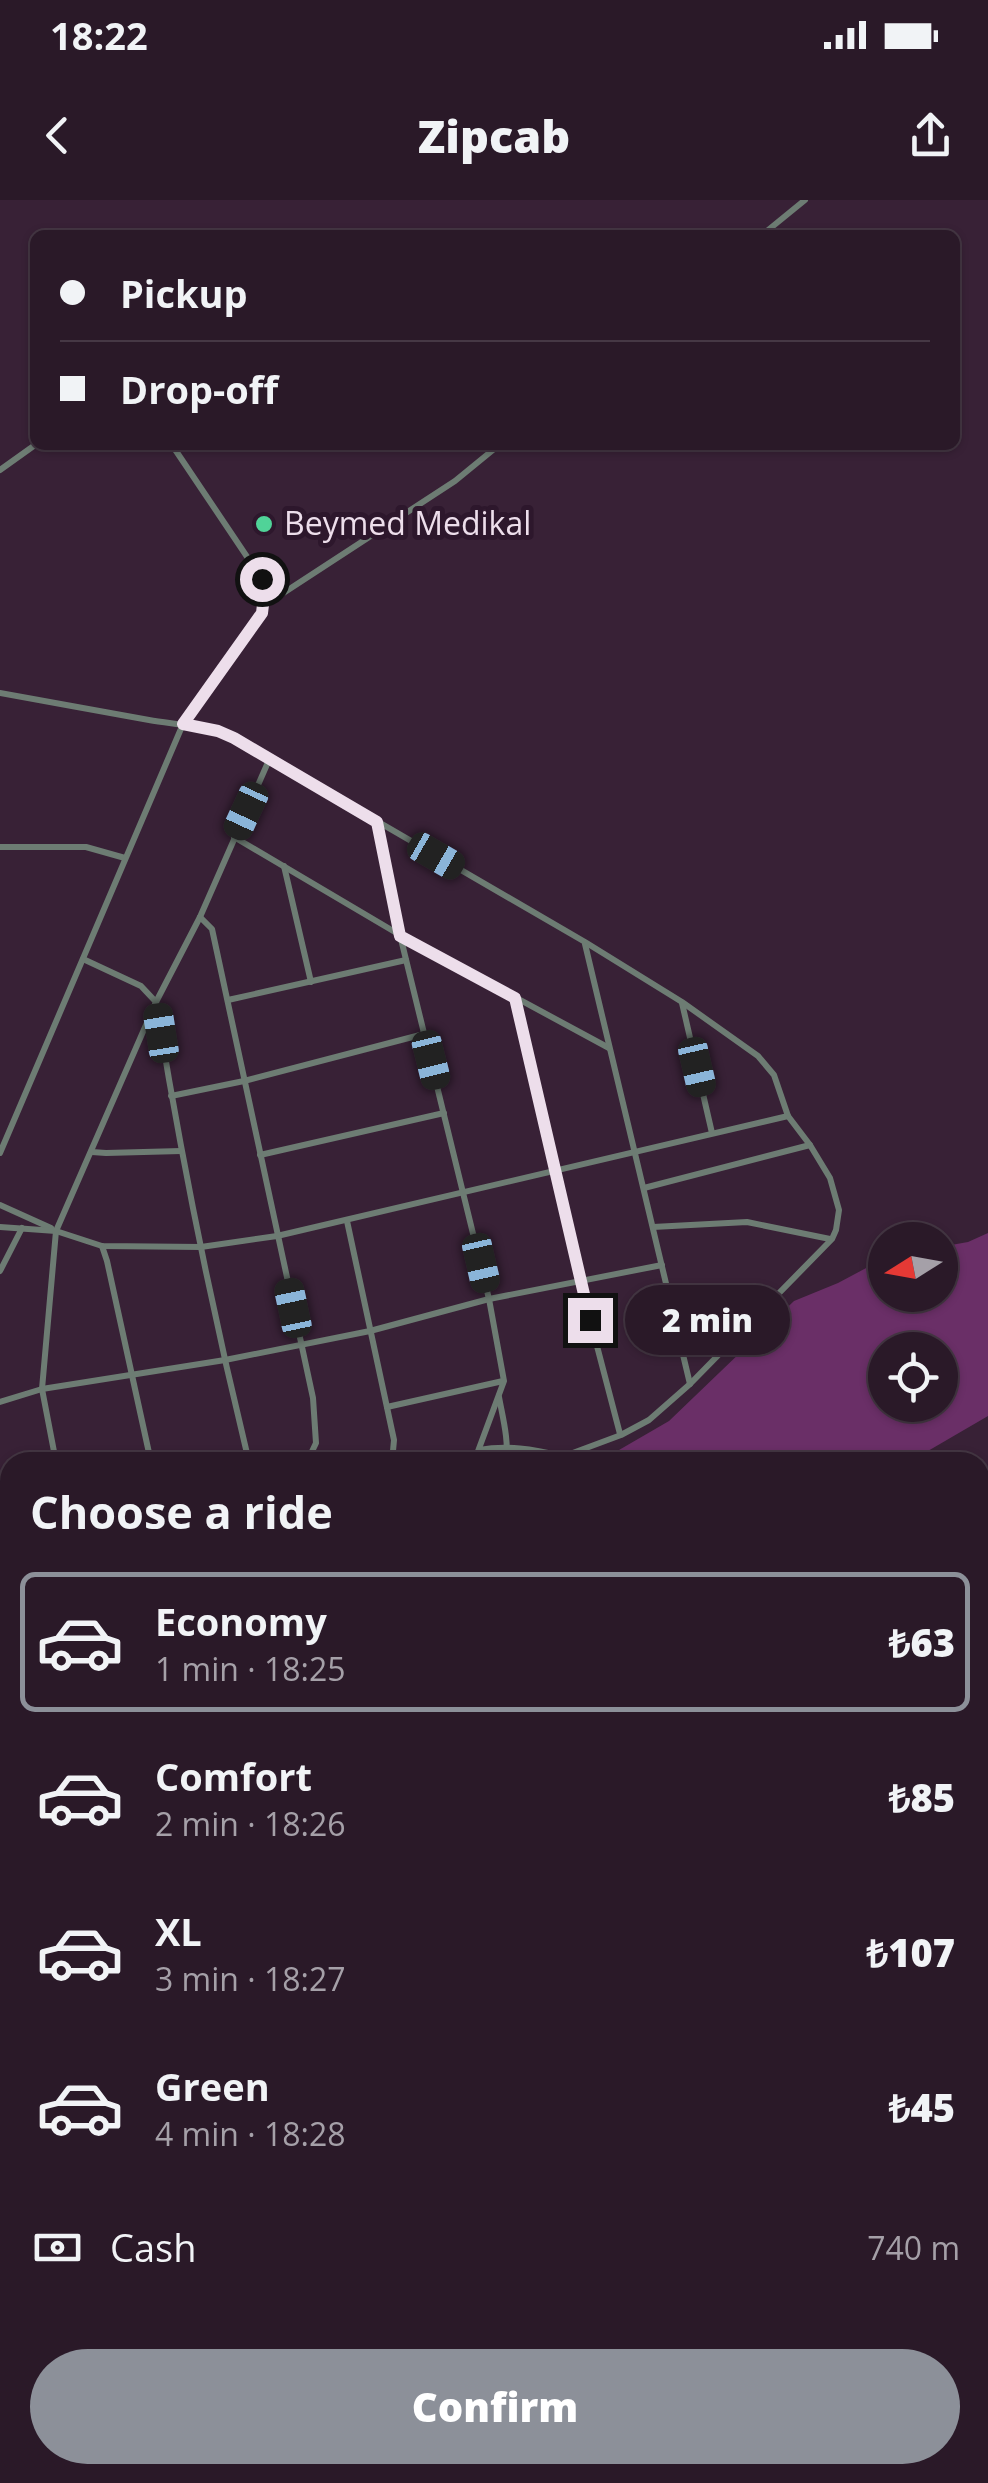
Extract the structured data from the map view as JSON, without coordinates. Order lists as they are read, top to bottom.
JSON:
{
  "places": ["Beymed Medikal"],
  "north": "left",
  "page": {
    "status": "18:22",
    "header": "Zipcab",
    "banner": ["Pickup", "Drop-off"],
    "bubble": "2 min",
    "heading": "Choose a ride",
    "list": [
      {
        "name": "Economy",
        "note": "1 min · 18:25",
        "value": "₺63"
      },
      {
        "name": "Comfort",
        "note": "2 min · 18:26",
        "value": "₺85"
      },
      {
        "name": "XL",
        "note": "3 min · 18:27",
        "value": "₺107"
      },
      {
        "name": "Green",
        "note": "4 min · 18:28",
        "value": "₺45"
      }
    ],
    "pay": ["Cash", "740 m"],
    "buttons": "Confirm"
  }
}
